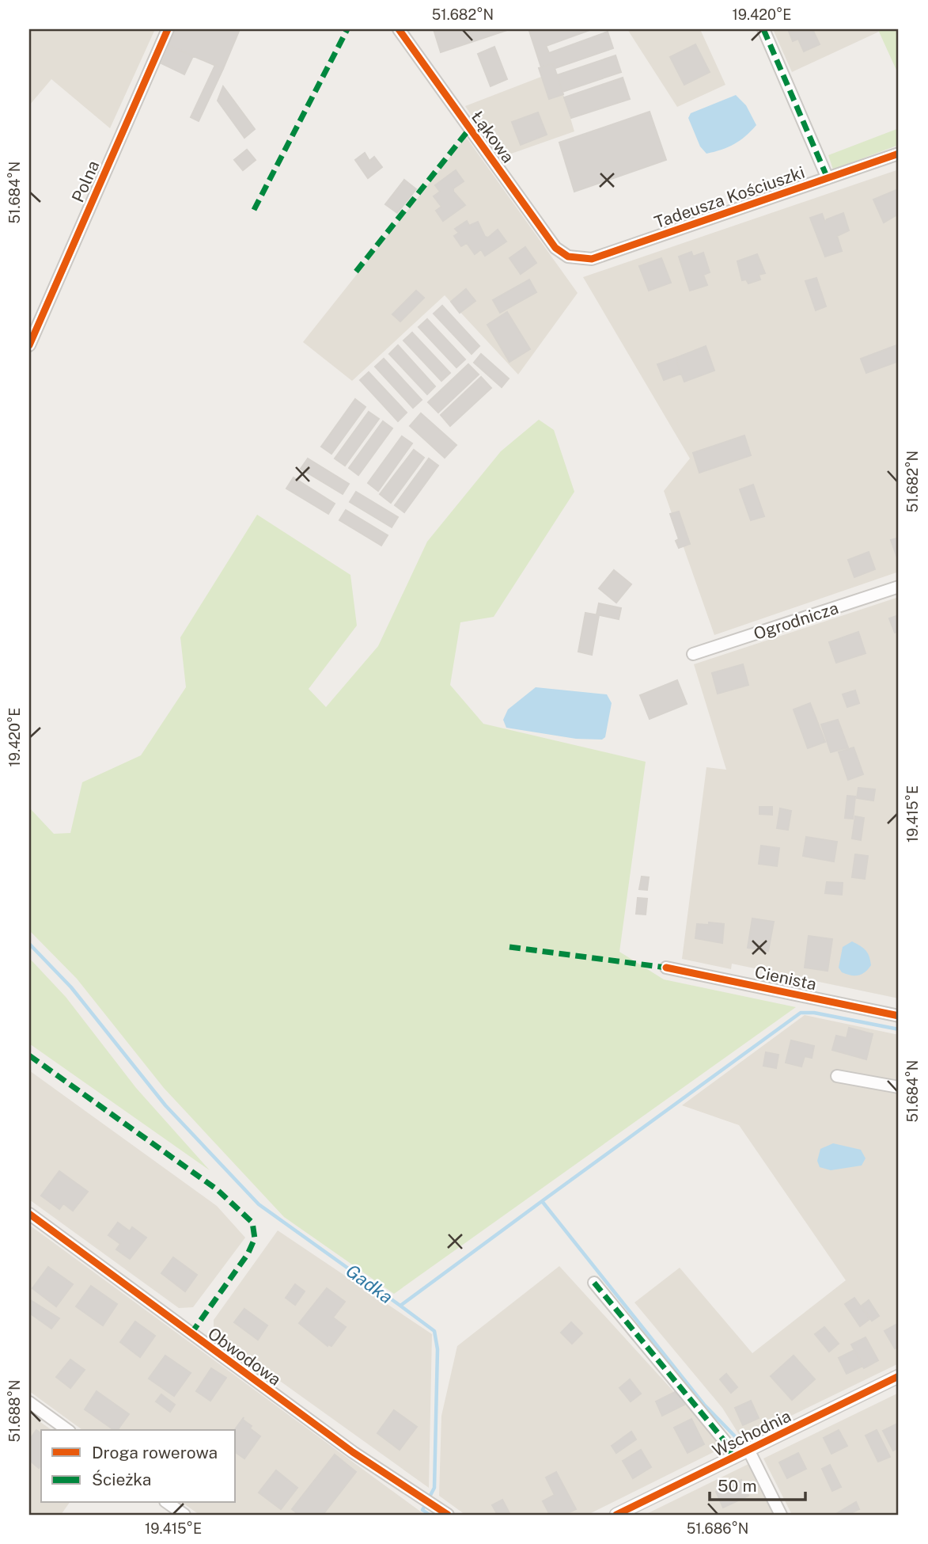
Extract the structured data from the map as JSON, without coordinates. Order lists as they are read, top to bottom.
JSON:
{
  "streets": {
    "street": [
      "Łąkowa",
      "Polna",
      "Tadeusza Kościuszki",
      "Ogrodnicza",
      "Cienista",
      "Obwodowa",
      "Wschodnia"
    ]
  },
  "crossings": [
    ["Łąkowa", "Tadeusza Kościuszki"]
  ],
  "water": ["Gadka"],
  "legend": ["Droga rowerowa", "Ścieżka"],
  "scale_bar": "50 m",
  "coordinates": [
    "51.682°N",
    "19.420°E",
    "51.684°N",
    "19.415°E",
    "51.688°N",
    "51.686°N"
  ]
}
